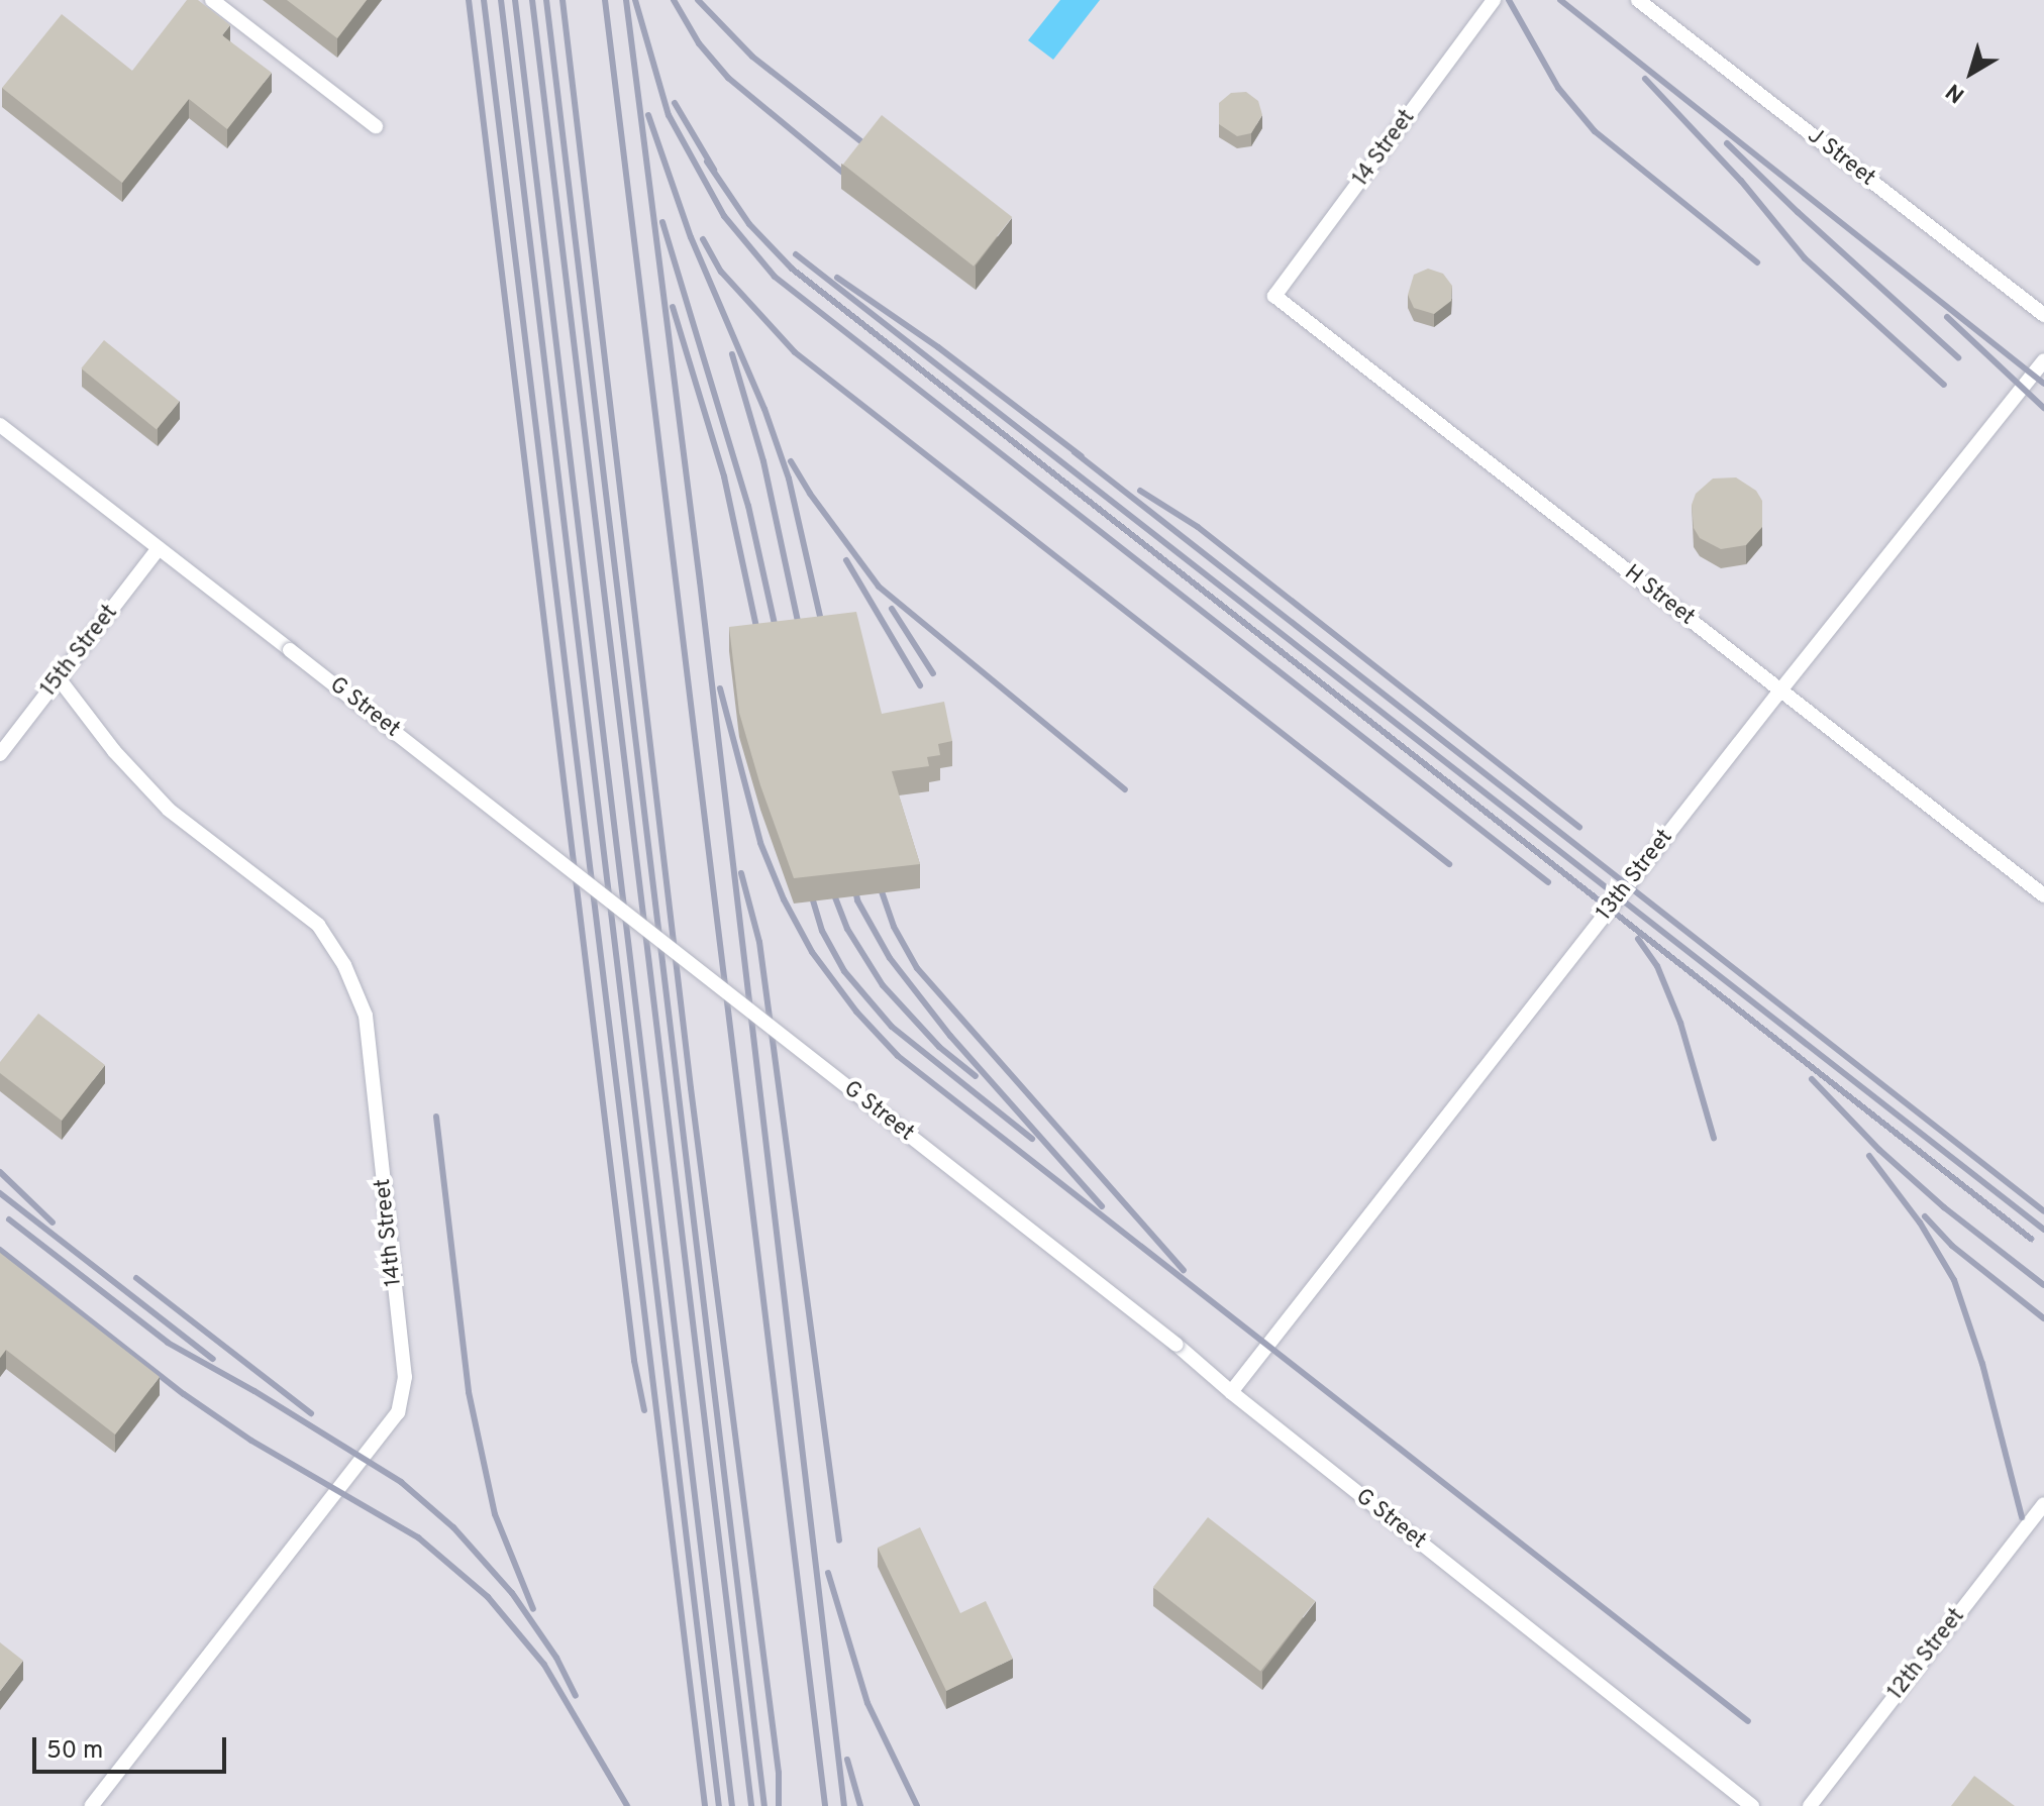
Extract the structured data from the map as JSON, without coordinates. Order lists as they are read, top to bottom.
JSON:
{
  "streets": {
    "lane": [
      "14 Street",
      "J Street",
      "H Street",
      "15th Street",
      "G Street",
      "13th Street",
      "14th Street",
      "12th Street"
    ]
  },
  "crossings": [
    ["14 Street", "H Street"],
    ["H Street", "13th Street"],
    ["15th Street", "G Street"],
    ["15th Street", "14th Street"],
    ["G Street", "13th Street"]
  ],
  "scale_bar": "50 m",
  "north": "bottom left"
}
